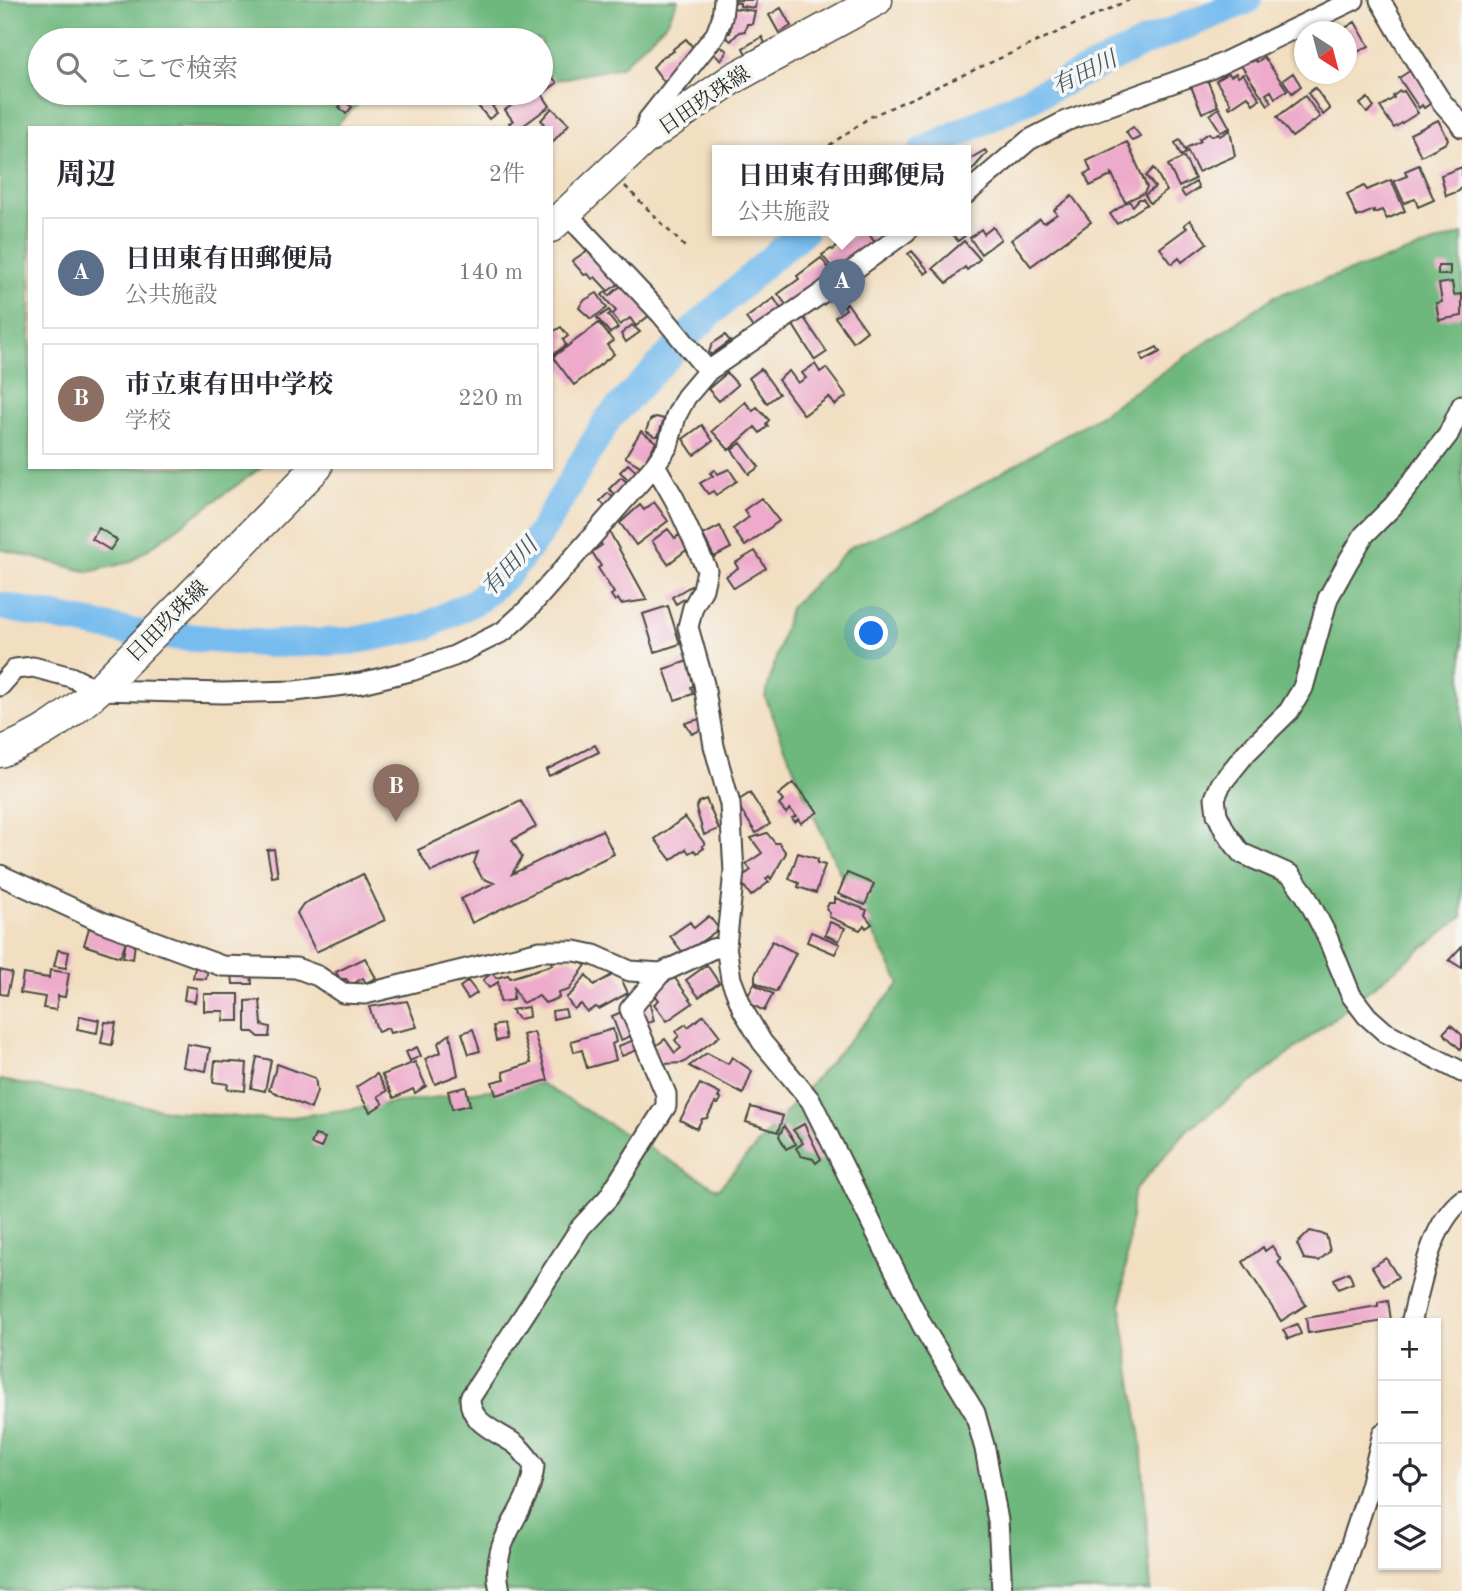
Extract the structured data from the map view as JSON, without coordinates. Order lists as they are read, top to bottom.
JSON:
{
  "streets": {
    "main road": ["日田玖珠線"]
  },
  "water": ["有田川"],
  "north": "bottom right",
  "page": {
    "search": "ここで検索",
    "heading": ["周辺", "2件"],
    "popup": ["日田東有田郵便局", "公共施設"],
    "list": [
      {
        "mark": "A",
        "name": "日田東有田郵便局",
        "note": "公共施設",
        "value": "140 m"
      },
      {
        "mark": "B",
        "name": "市立東有田中学校",
        "note": "学校",
        "value": "220 m"
      }
    ],
    "pins": ["A", "B"],
    "map_buttons": ["+", "−"]
  }
}
